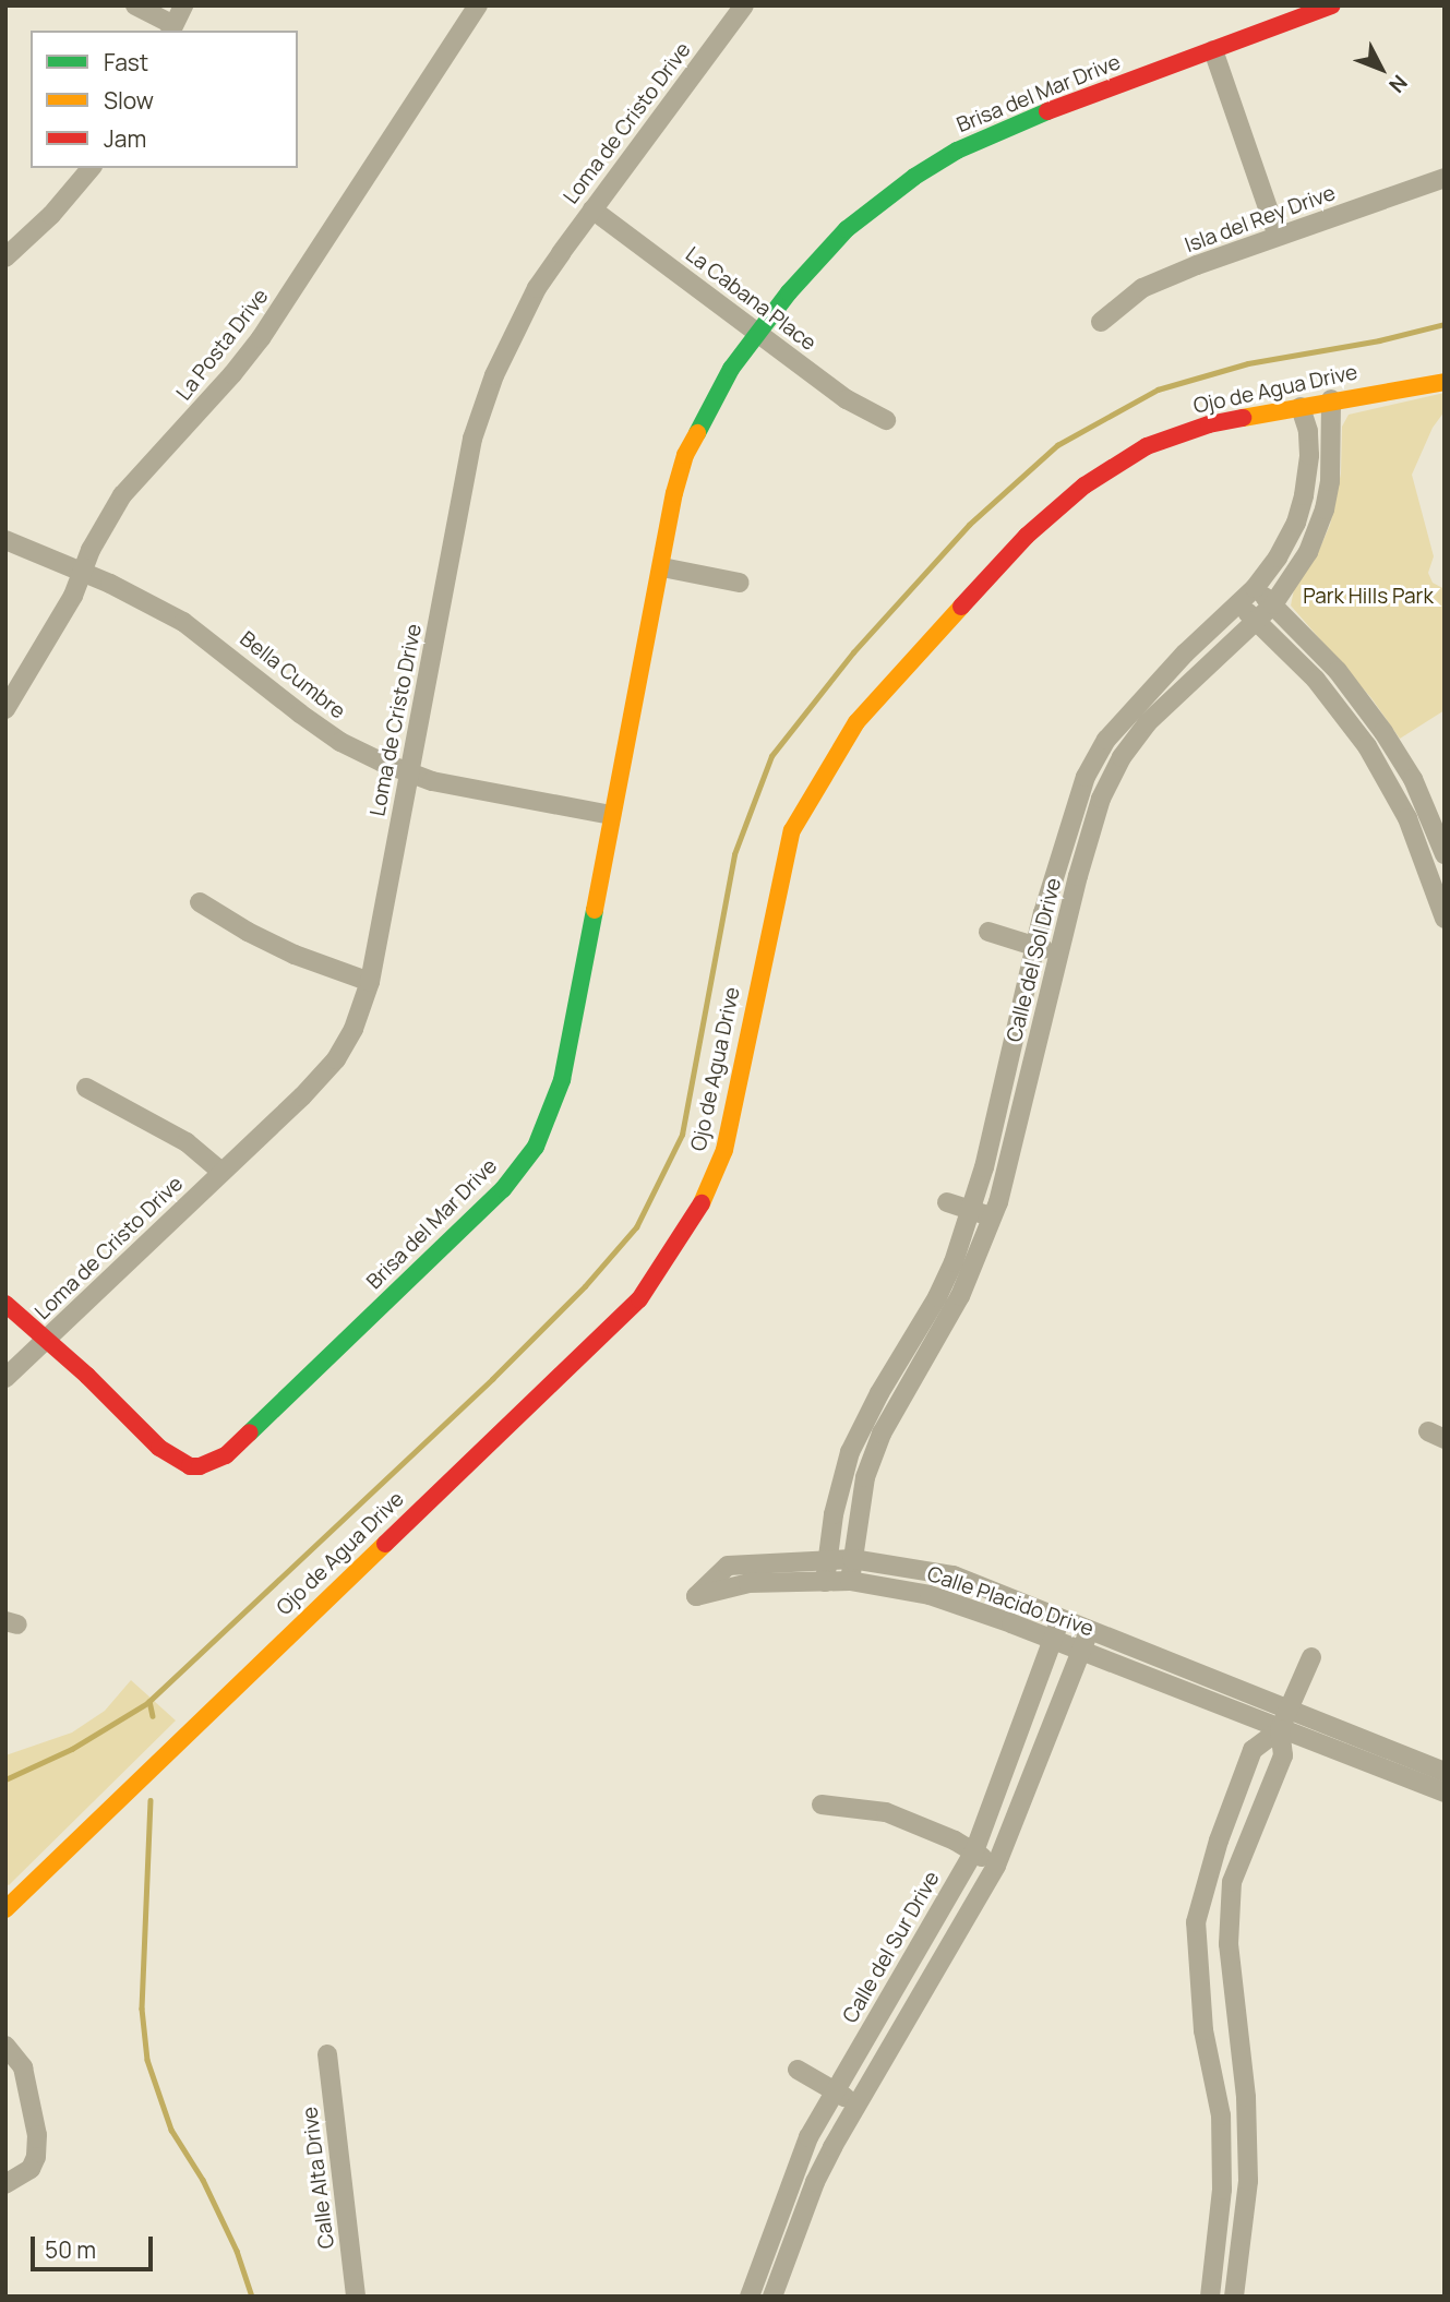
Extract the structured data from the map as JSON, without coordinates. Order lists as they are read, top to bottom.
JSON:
{
  "streets": {
    "street": [
      "Brisa del Mar Drive",
      "Loma de Cristo Drive",
      "Isla del Rey Drive",
      "La Cabana Place",
      "La Posta Drive",
      "Ojo de Agua Drive",
      "Bella Cumbre",
      "Calle del Sol Drive",
      "Calle Placido Drive",
      "Calle del Sur Drive",
      "Calle Alta Drive"
    ]
  },
  "crossings": [
    ["Brisa del Mar Drive", "Loma de Cristo Drive"],
    ["Brisa del Mar Drive", "La Cabana Place"],
    ["Brisa del Mar Drive", "Bella Cumbre"],
    ["Loma de Cristo Drive", "La Cabana Place"],
    ["Loma de Cristo Drive", "Bella Cumbre"],
    ["La Posta Drive", "Bella Cumbre"],
    ["Ojo de Agua Drive", "Calle del Sol Drive"],
    ["Calle del Sol Drive", "Calle Placido Drive"],
    ["Calle Placido Drive", "Calle del Sur Drive"]
  ],
  "parks": ["Park Hills Park"],
  "legend": ["Fast", "Slow", "Jam"],
  "scale_bar": "50 m",
  "north": "bottom right"
}
